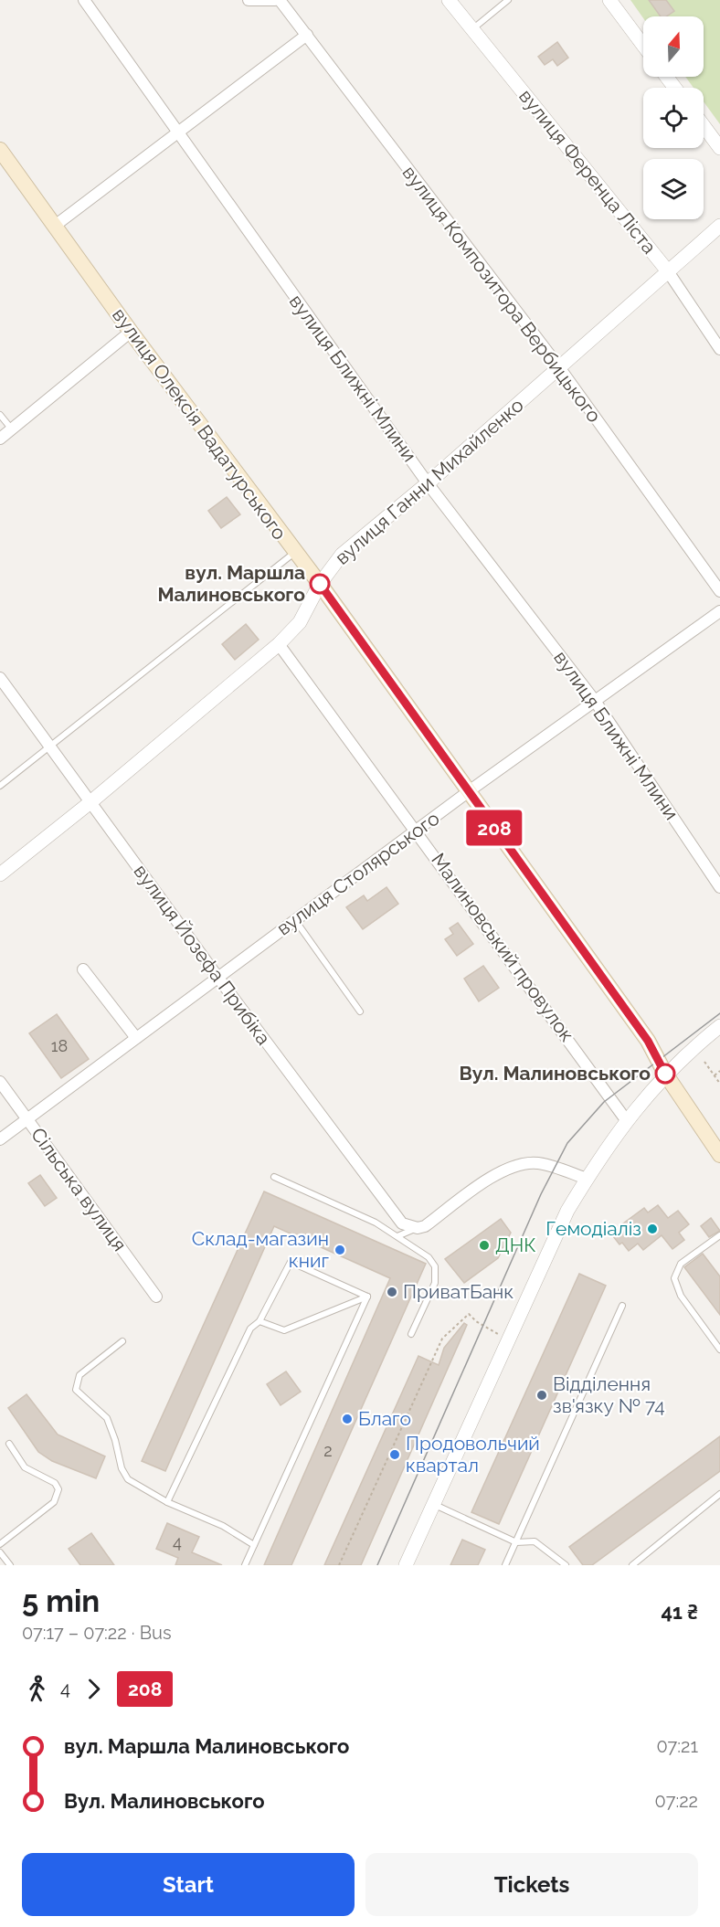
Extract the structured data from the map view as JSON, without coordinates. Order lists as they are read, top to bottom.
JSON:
{
  "streets": {
    "main road": ["вулиця Олексія Вадатурського"],
    "street": [
      "вулиця Ференца Ліста",
      "вулиця Композитора Вербицького",
      "вулиця Ближні Млини",
      "вулиця Ганни Михайленко",
      "вулиця Столярського",
      "Малиновський провулок",
      "вулиця Йозефа Прибіка",
      "Сільська вулиця"
    ]
  },
  "crossings": [
    ["вулиця Ференца Ліста", "вулиця Ганни Михайленко"],
    ["вулиця Композитора Вербицького", "вулиця Ганни Михайленко"],
    ["вулиця Ближні Млини", "вулиця Ганни Михайленко"],
    ["вулиця Ближні Млини", "вулиця Столярського"],
    ["вулиця Олексія Вадатурського", "вулиця Ганни Михайленко"],
    ["вулиця Олексія Вадатурського", "вулиця Столярського"],
    ["вулиця Ганни Михайленко", "Малиновський провулок"],
    ["вулиця Ганни Михайленко", "вулиця Йозефа Прибіка"],
    ["вулиця Столярського", "Малиновський провулок"],
    ["вулиця Столярського", "вулиця Йозефа Прибіка"],
    ["вулиця Столярського", "Сільська вулиця"]
  ],
  "places": [
    "вул. Маршла Малиновського",
    "Вул. Малиновського",
    "Гемодіаліз",
    "ДНК",
    "Склад-магазин книг",
    "ПриватБанк",
    "Відділення зв'язку № 74",
    "Благо",
    "Продовольчий квартал"
  ],
  "lines": ["bus line 208"],
  "house_numbers": ["18", "2", "4"],
  "north": "top",
  "page": {
    "on_map": "208",
    "heading": ["5 min", "07:17 – 07:22 · Bus", "41 ₴"],
    "legs": ["4", "208"],
    "list": [
      {
        "name": "вул. Маршла Малиновського",
        "value": "07:21"
      },
      {
        "name": "Вул. Малиновського",
        "value": "07:22"
      }
    ],
    "buttons": ["Start", "Tickets"]
  }
}
